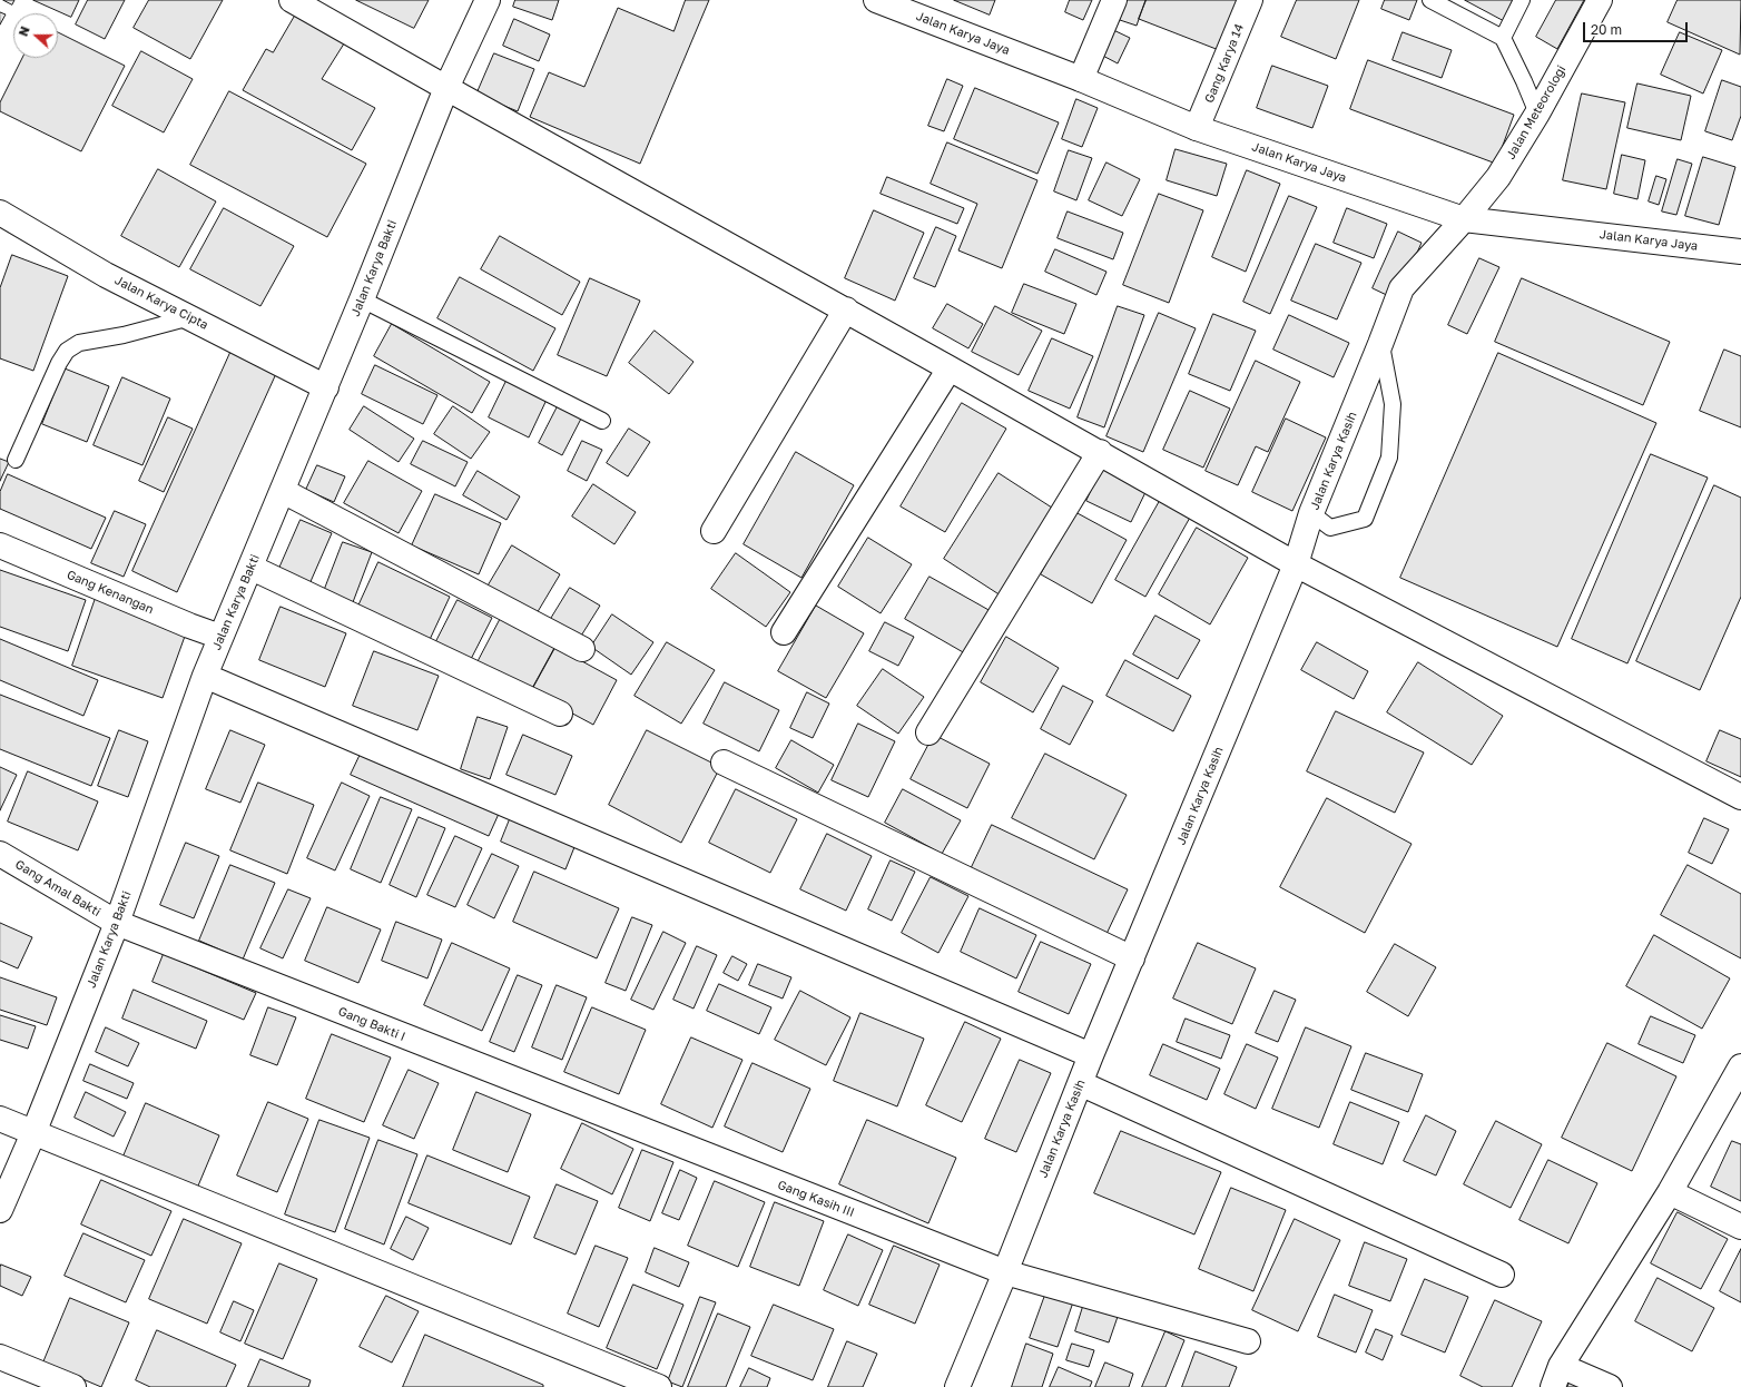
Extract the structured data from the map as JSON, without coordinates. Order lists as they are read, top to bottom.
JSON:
{
  "streets": {
    "street": [
      "Jalan Karya Jaya",
      "Gang Karya 14",
      "Jalan Meteorologi",
      "Jalan Karya Bakti",
      "Jalan Karya Cipta",
      "Jalan Karya Kasih",
      "Gang Kenangan",
      "Gang Amal Bakti",
      "Gang Bakti I",
      "Gang Kasih III"
    ]
  },
  "crossings": [
    ["Jalan Karya Jaya", "Gang Karya 14"],
    ["Jalan Karya Jaya", "Jalan Meteorologi"],
    ["Jalan Karya Jaya", "Jalan Karya Kasih"],
    ["Jalan Meteorologi", "Jalan Karya Kasih"],
    ["Jalan Karya Bakti", "Jalan Karya Cipta"],
    ["Jalan Karya Bakti", "Gang Kenangan"],
    ["Jalan Karya Bakti", "Gang Amal Bakti"],
    ["Jalan Karya Bakti", "Gang Bakti I"],
    ["Jalan Karya Kasih", "Gang Kasih III"],
    ["Gang Amal Bakti", "Gang Bakti I"],
    ["Gang Bakti I", "Gang Kasih III"]
  ],
  "scale_bar": "20 m",
  "north": "left"
}
